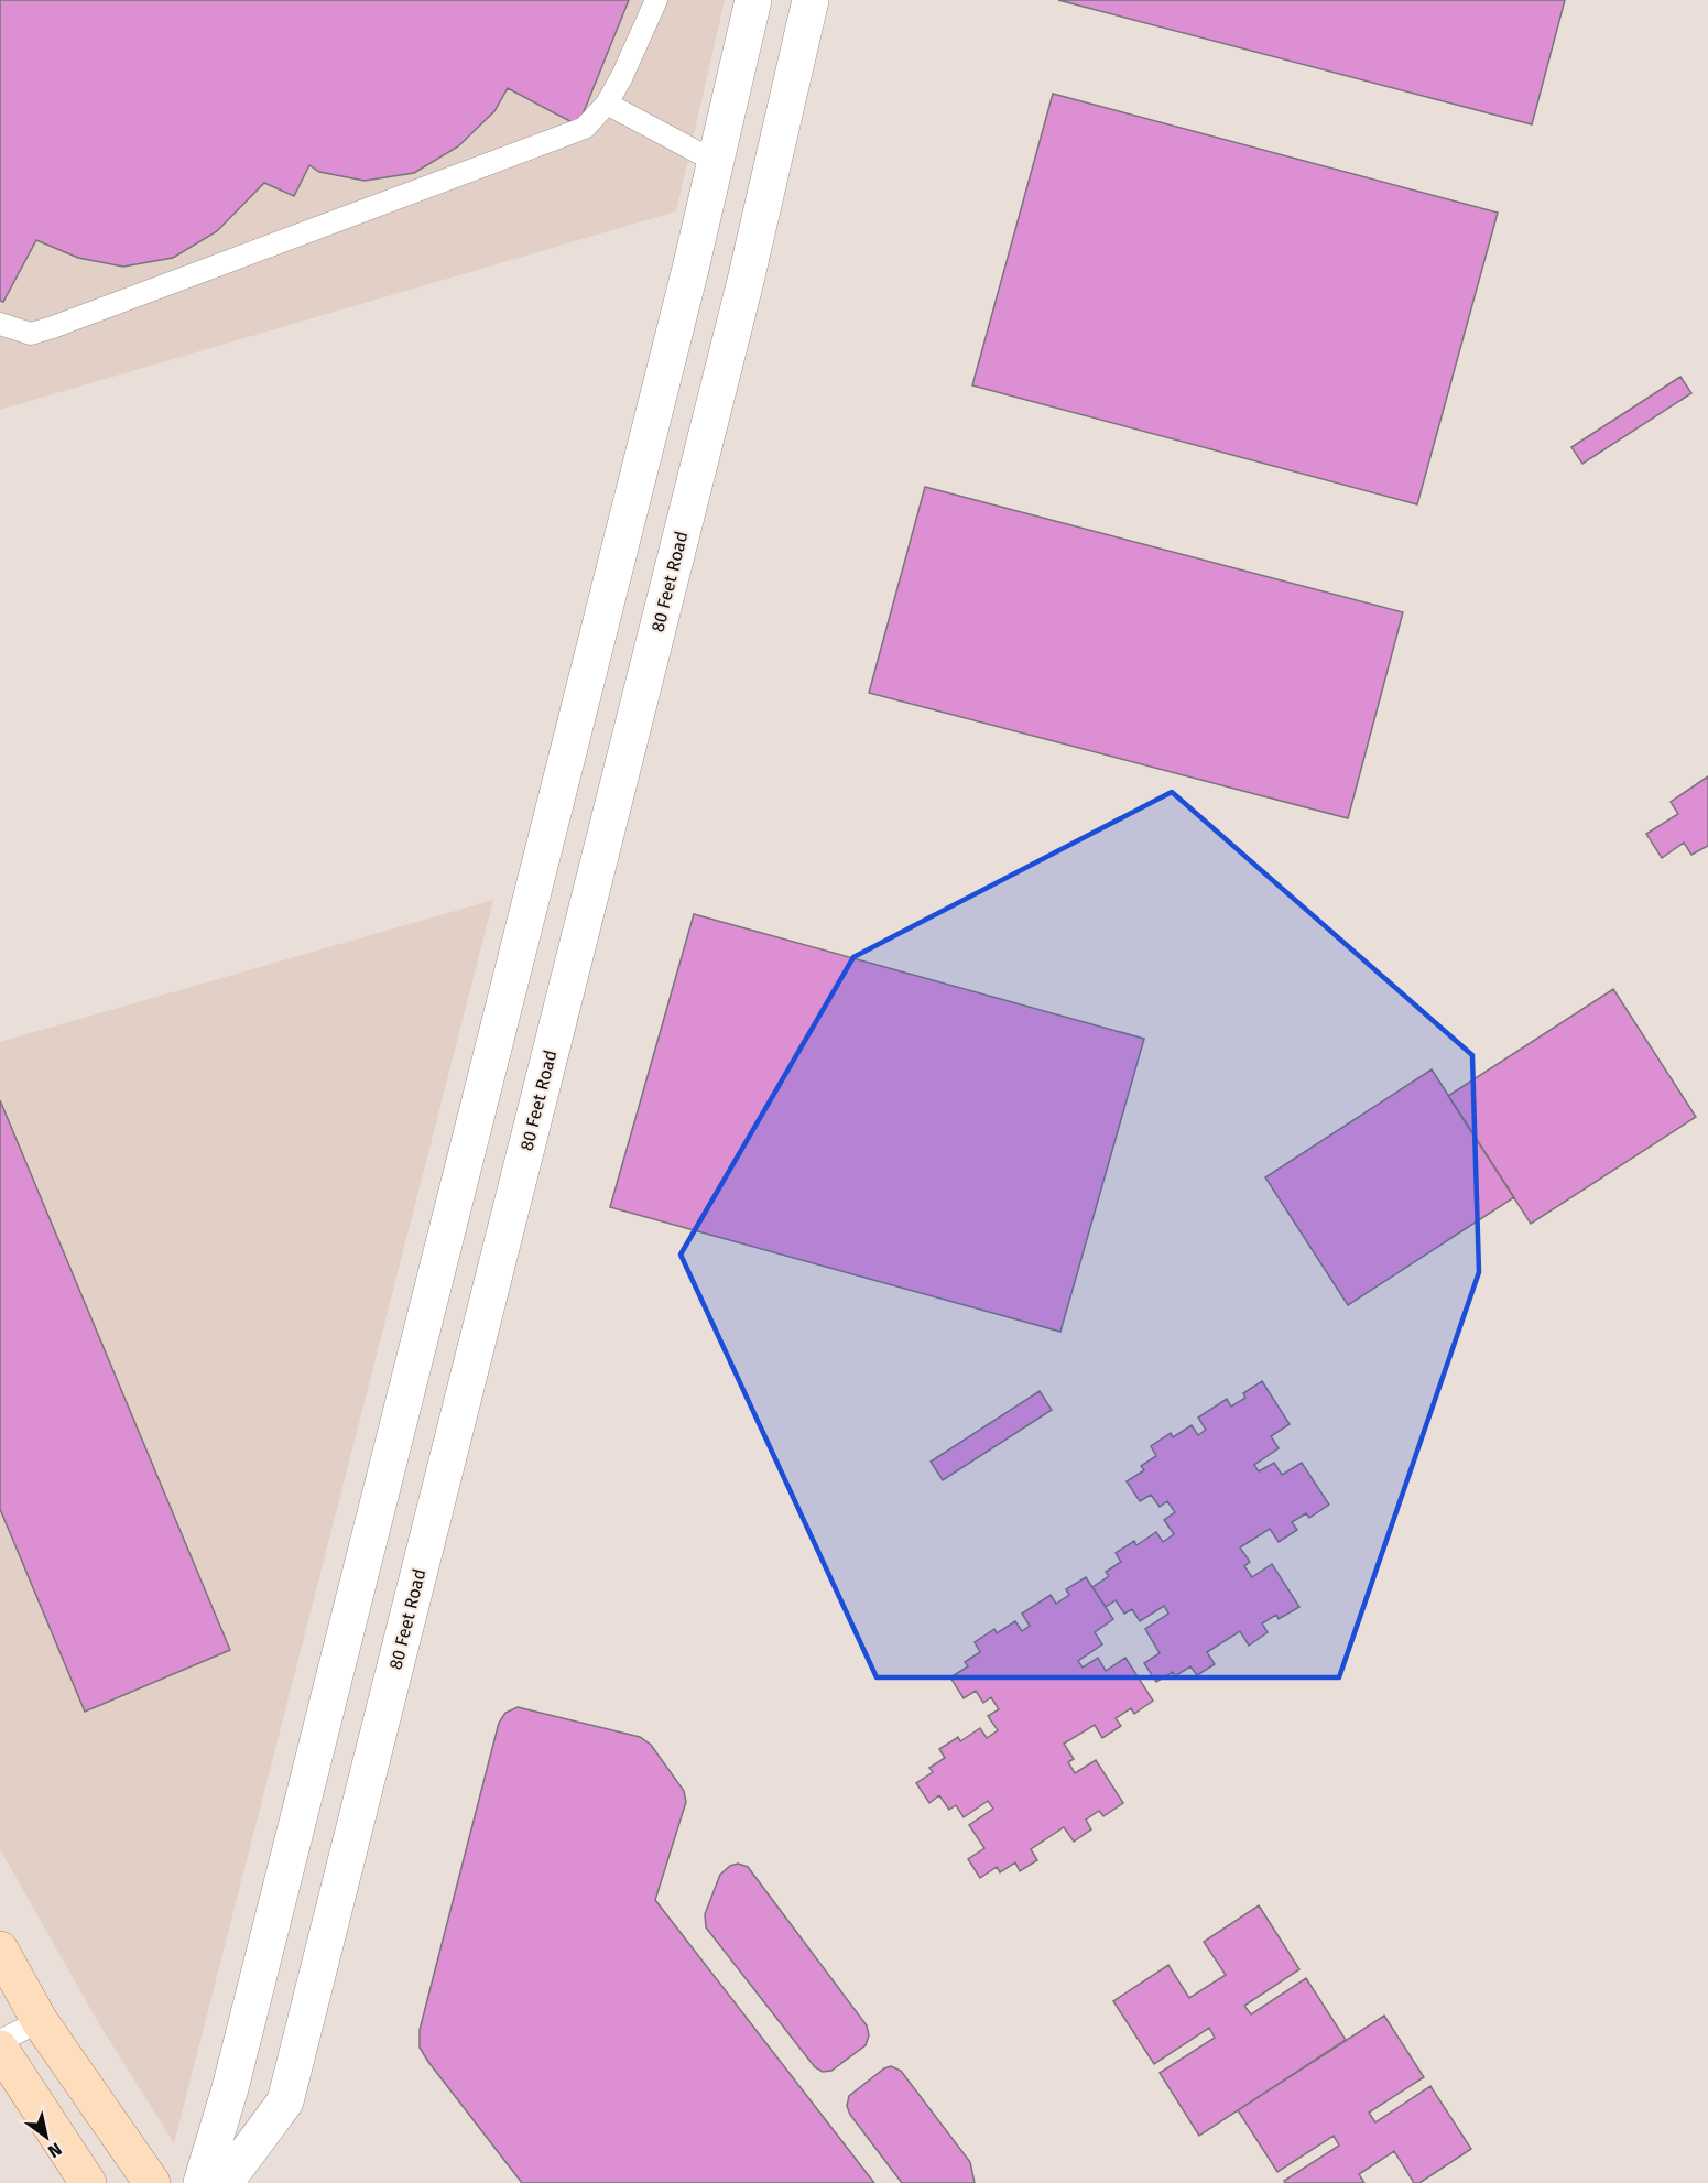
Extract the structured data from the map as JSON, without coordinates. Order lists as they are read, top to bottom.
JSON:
{
  "streets": {
    "street": ["80 Feet Road"]
  },
  "north": "bottom right"
}
